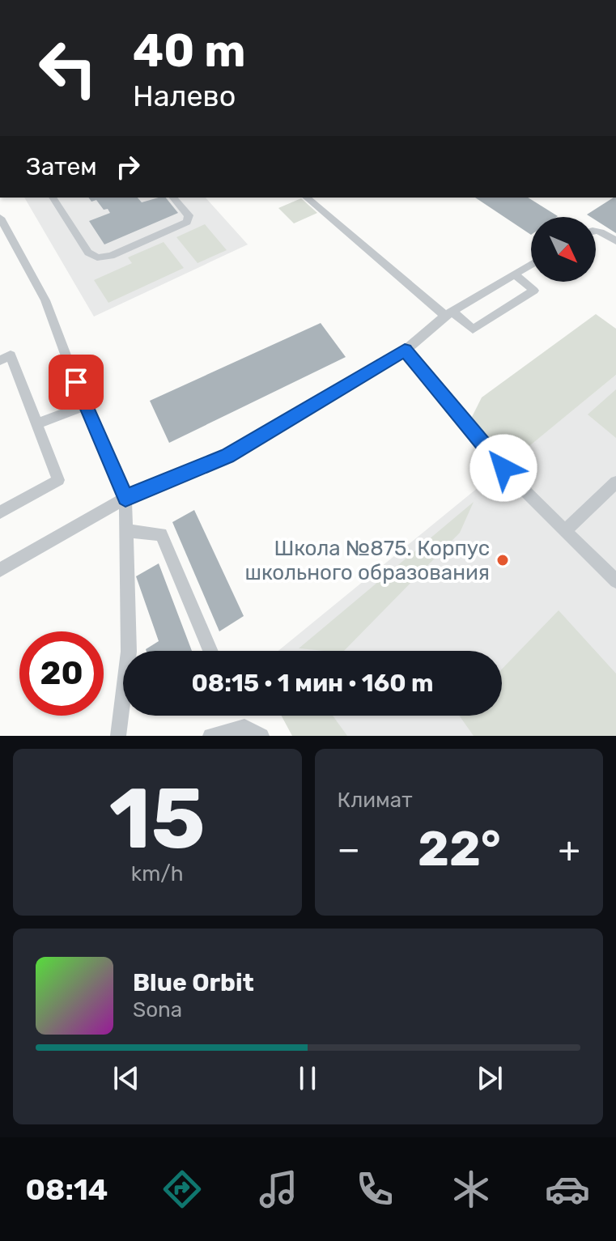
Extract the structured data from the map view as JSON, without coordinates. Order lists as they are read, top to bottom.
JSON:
{
  "places": ["Школа №875. Корпус школьного образования"],
  "north": "bottom right",
  "page": {
    "turn": ["40 m", "Налево"],
    "then": "Затем",
    "limit": "20",
    "trip": "08:15 · 1 мин · 160 m",
    "tile": [
      ["15", "km/h"],
      "Климат"
    ],
    "heat": ["−", "22°", "+"],
    "song": ["Blue Orbit", "Sona"],
    "tabs": "08:14"
  }
}
